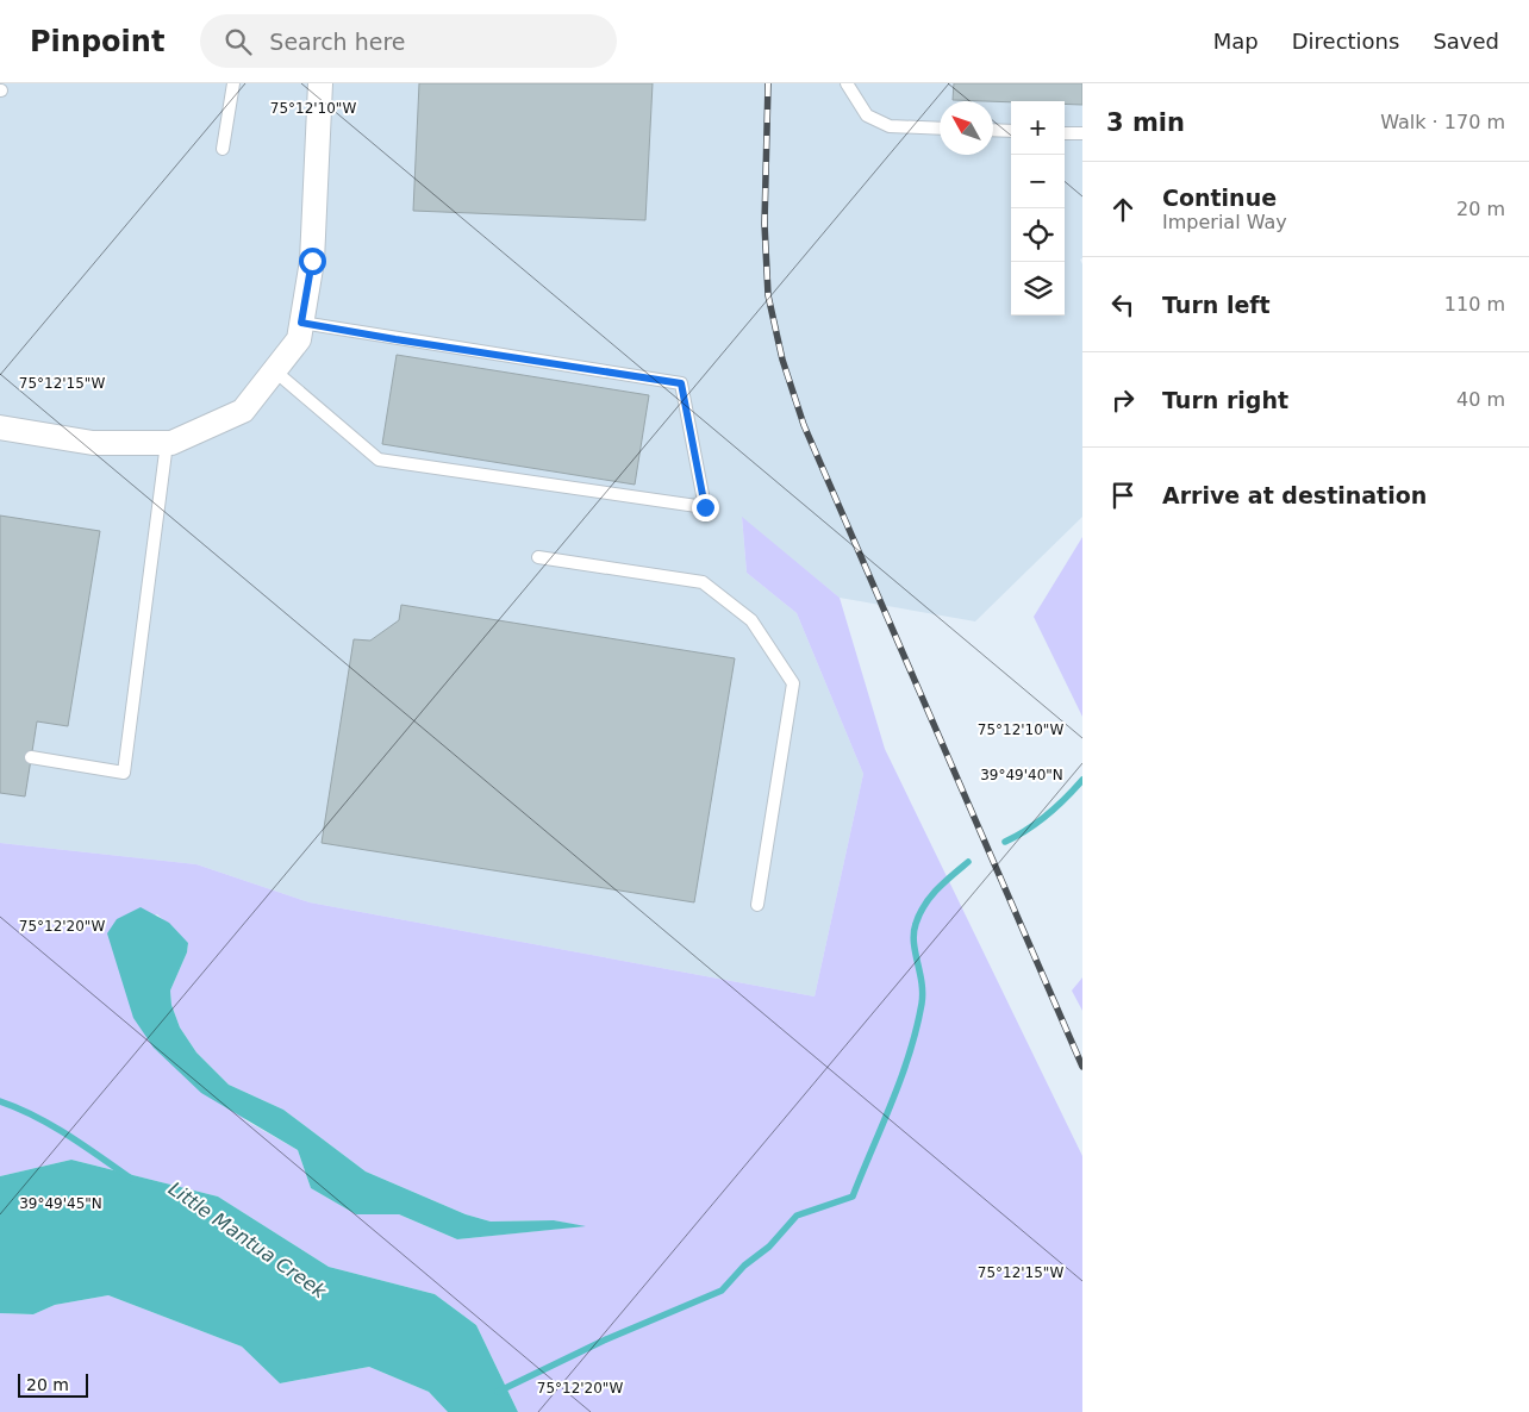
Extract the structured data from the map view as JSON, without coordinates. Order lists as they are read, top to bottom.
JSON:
{
  "water": ["Little Mantua Creek"],
  "scale_bar": "20 m",
  "north": "top left",
  "page": {
    "header": "Pinpoint",
    "search": "Search here",
    "nav": ["Map", "Directions", "Saved"],
    "heading": ["3 min", "Walk · 170 m"],
    "map_buttons": ["+", "−"],
    "list": [
      ["Continue", "Imperial Way", "20 m"],
      ["Turn left", "110 m"],
      ["Turn right", "40 m"],
      "Arrive at destination"
    ],
    "scale": "20 m"
  },
  "coordinates": [
    "75°12'10\"W",
    "75°12'15\"W",
    "39°49'40\"N",
    "75°12'20\"W",
    "39°49'45\"N"
  ]
}
